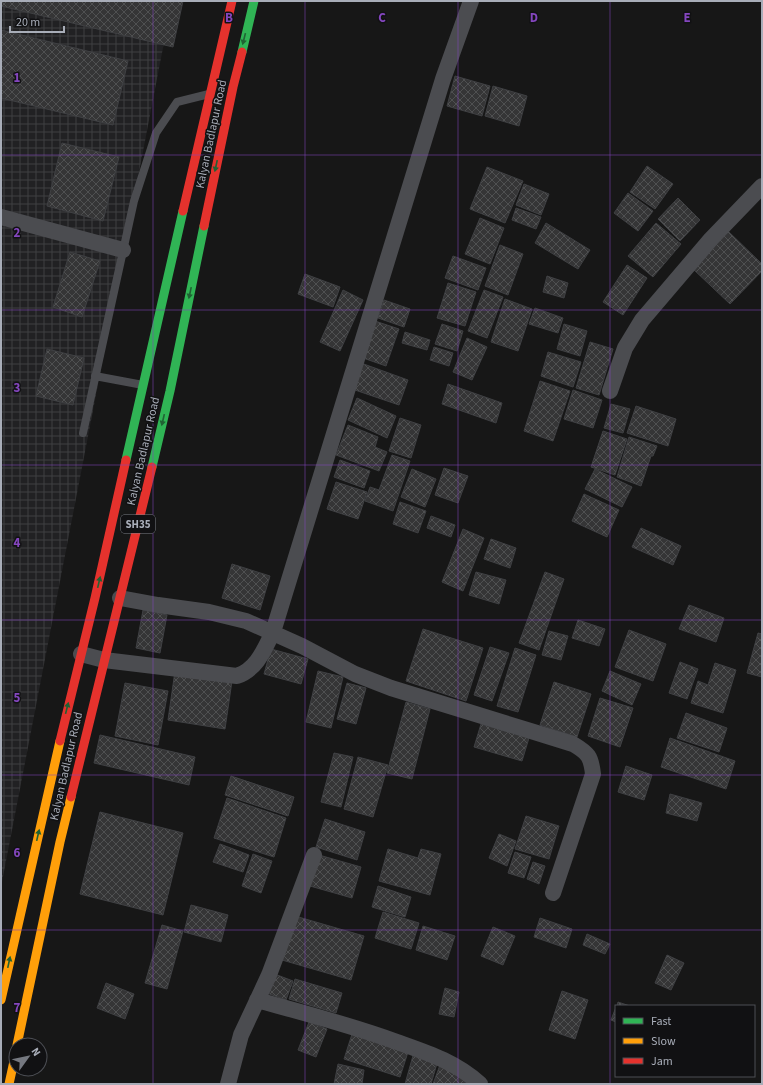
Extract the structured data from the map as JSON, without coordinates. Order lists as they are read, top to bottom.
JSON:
{
  "streets": {
    "main road": ["Kalyan Badlapur Road", "SH35"]
  },
  "legend": ["Fast", "Slow", "Jam"],
  "scale_bar": "20 m",
  "north": "top right",
  "grid": {
    "columns": [
      "B",
      "C",
      "D",
      "E"
    ],
    "rows": [
      "1",
      "2",
      "3",
      "4",
      "5",
      "6",
      "7"
    ]
  }
}
